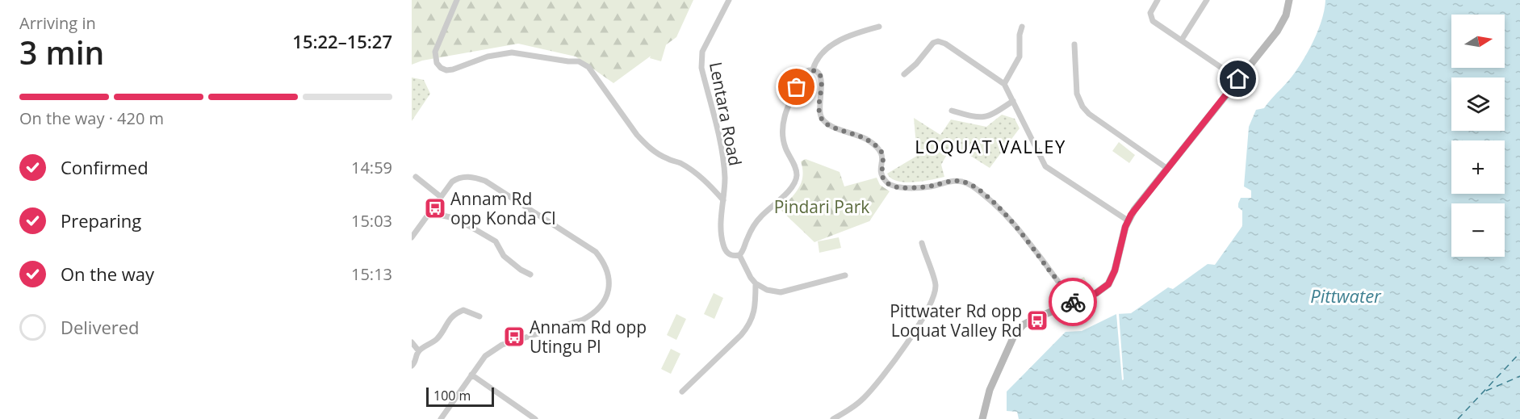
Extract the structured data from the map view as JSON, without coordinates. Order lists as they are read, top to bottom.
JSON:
{
  "streets": {
    "street": ["Lentara Road"]
  },
  "districts": ["LOQUAT VALLEY"],
  "water": ["Pittwater"],
  "parks": ["Pindari Park"],
  "places": {
    "bus stop": ["Annam Rd opp Konda Cl", "Pittwater Rd opp Loquat Valley Rd", "Annam Rd opp Utingu Pl"]
  },
  "scale_bar": "100 m",
  "north": "right",
  "page": {
    "heading": ["3 min", "Arriving in", "15:22–15:27"],
    "map_buttons": ["+", "−"],
    "bar": "On the way · 420 m",
    "list": [
      ["Confirmed", "14:59"],
      ["Preparing", "15:03"],
      ["On the way", "15:13"],
      "Delivered"
    ],
    "scale": "100 m"
  }
}
